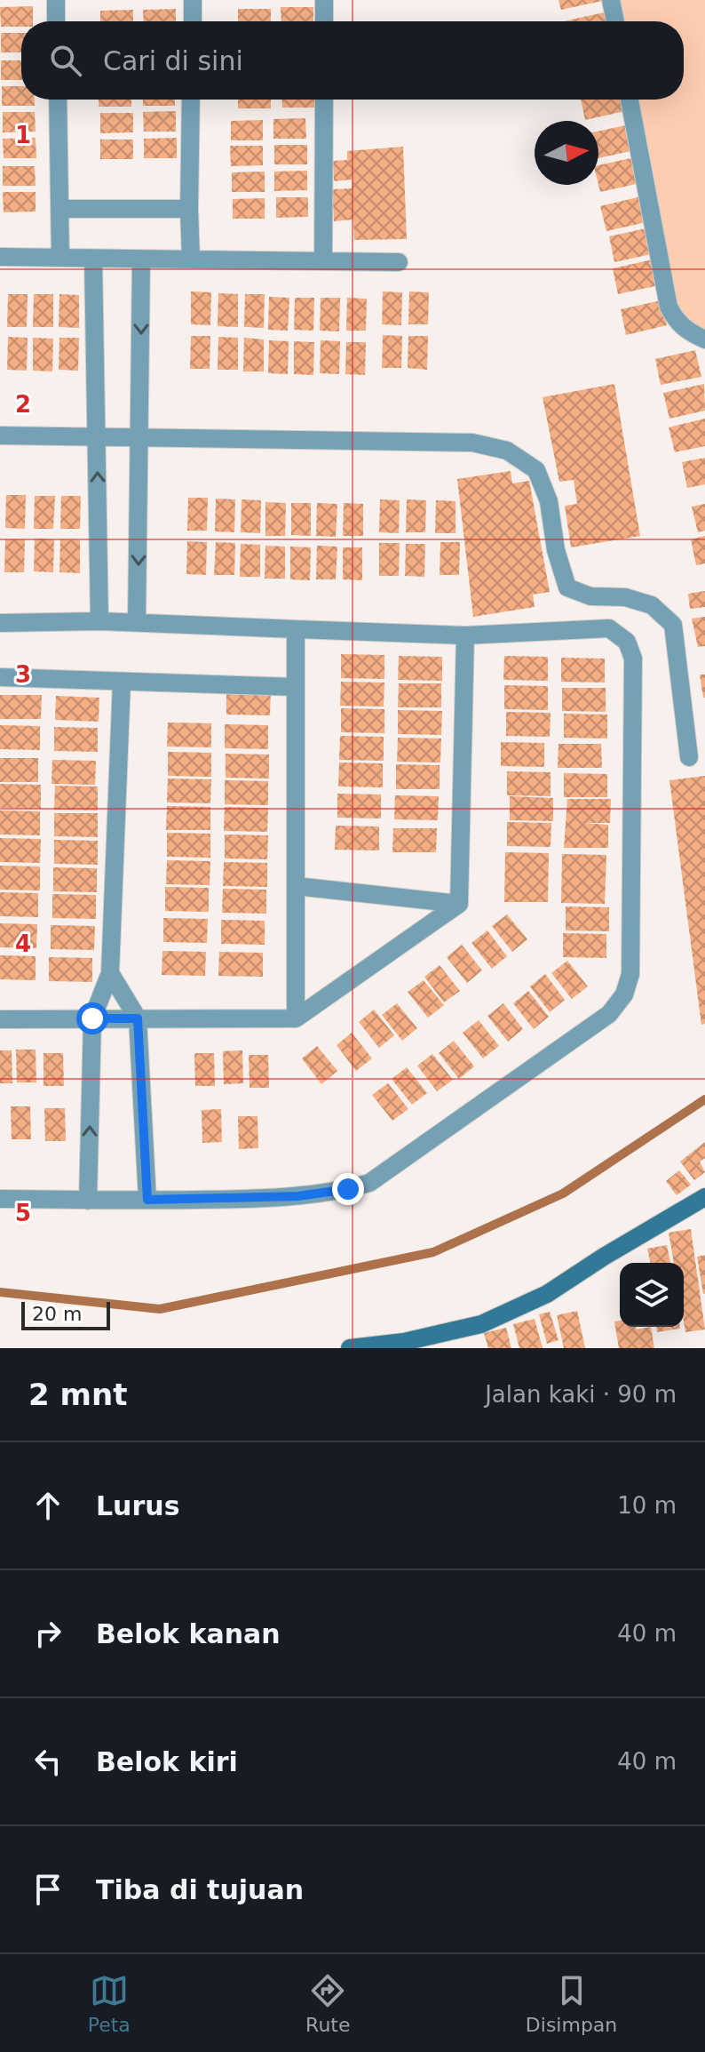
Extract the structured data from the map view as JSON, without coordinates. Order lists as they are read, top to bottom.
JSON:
{
  "scale_bar": "20 m",
  "north": "right",
  "page": {
    "search": "Cari di sini",
    "scale": "20 m",
    "heading": ["2 mnt", "Jalan kaki · 90 m"],
    "list": [
      ["Lurus", "10 m"],
      ["Belok kanan", "40 m"],
      ["Belok kiri", "40 m"],
      "Tiba di tujuan"
    ],
    "nav": ["Peta", "Rute", "Disimpan"]
  },
  "grid": {
    "rows": [
      "1",
      "2",
      "3",
      "4",
      "5"
    ]
  }
}
